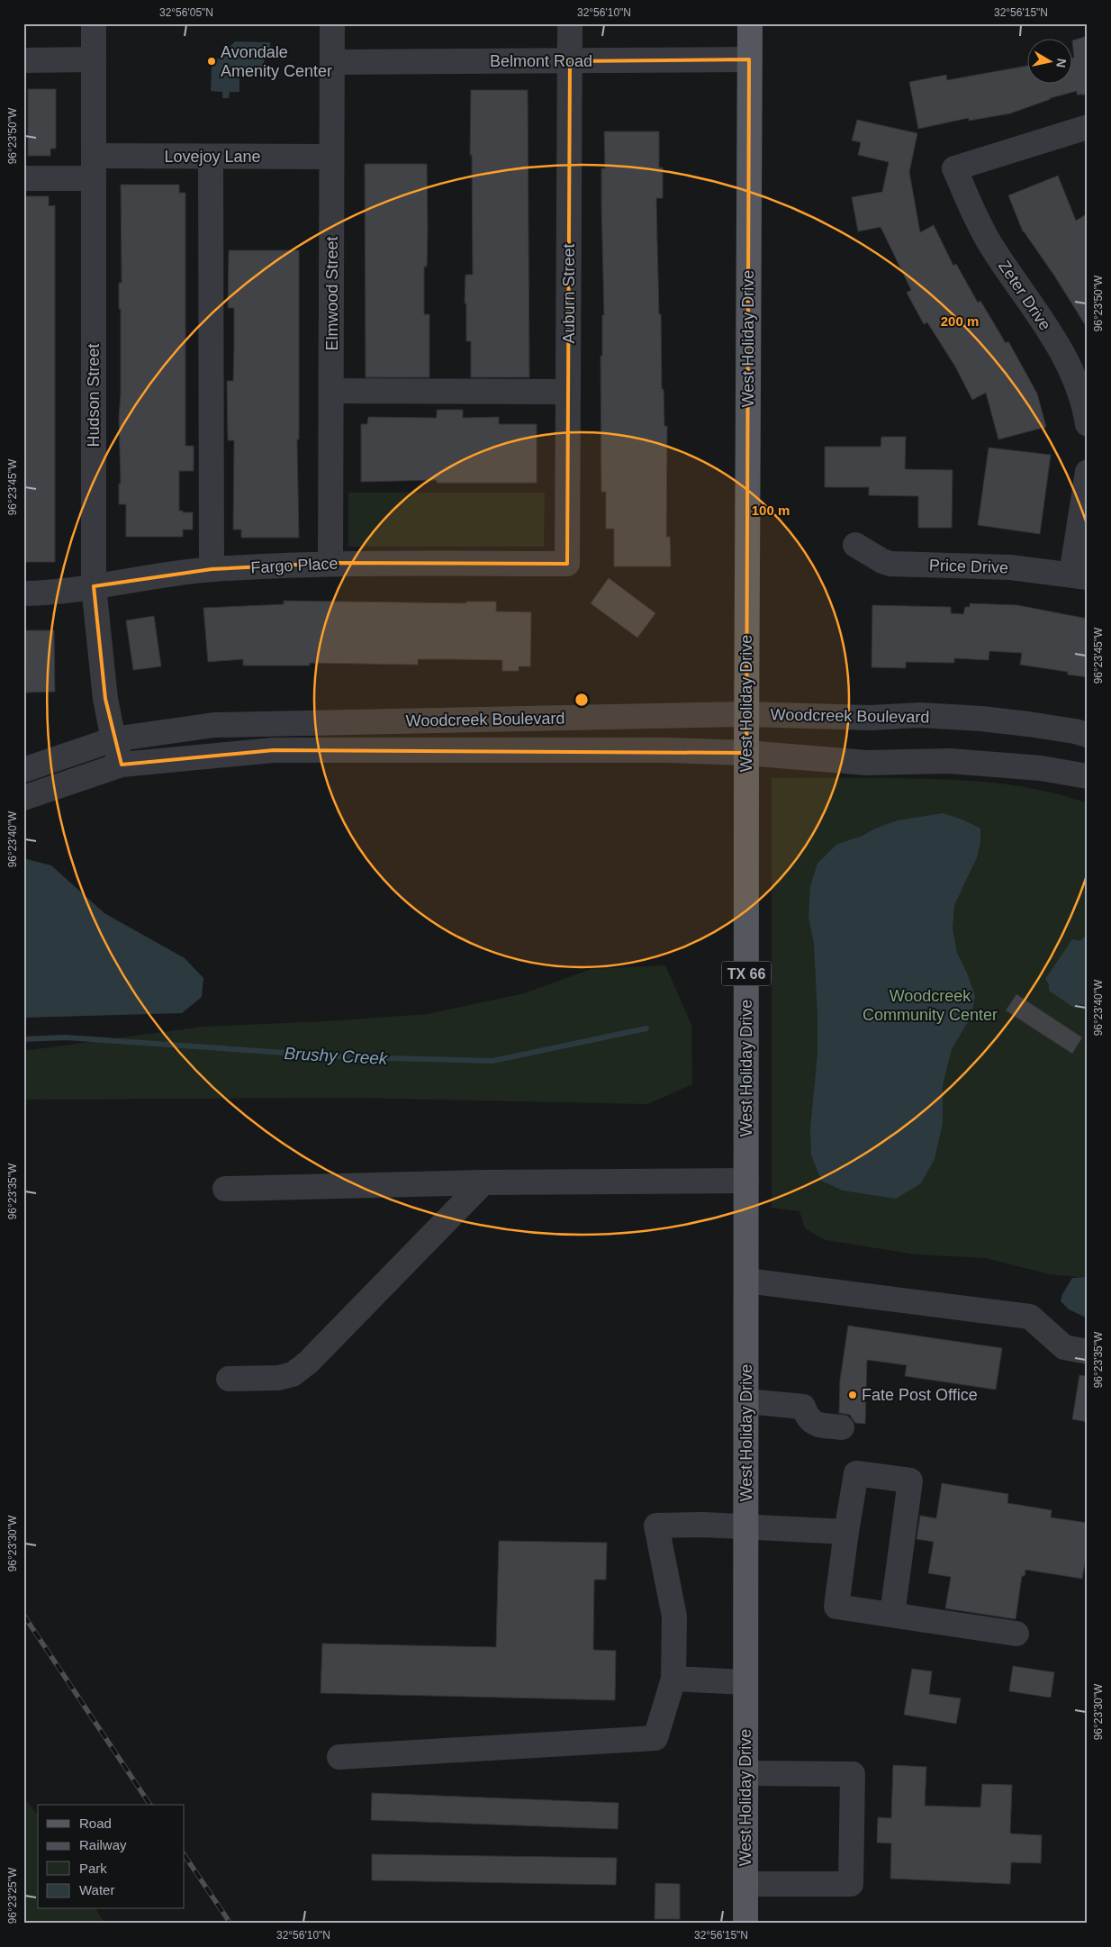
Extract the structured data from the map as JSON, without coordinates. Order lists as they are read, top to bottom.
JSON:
{
  "streets": {
    "main road": ["West Holiday Drive", "TX 66"],
    "street": [
      "Belmont Road",
      "Lovejoy Lane",
      "Elmwood Street",
      "Auburn Street",
      "Zeter Drive",
      "Hudson Street",
      "Fargo Place",
      "Price Drive",
      "Woodcreek Boulevard"
    ]
  },
  "crossings": [
    ["Belmont Road", "Elmwood Street"],
    ["Belmont Road", "Auburn Street"],
    ["Belmont Road", "West Holiday Drive"],
    ["Lovejoy Lane", "Elmwood Street"],
    ["Lovejoy Lane", "Hudson Street"],
    ["Elmwood Street", "Fargo Place"],
    ["Auburn Street", "Fargo Place"],
    ["West Holiday Drive", "Woodcreek Boulevard"],
    ["Hudson Street", "Fargo Place"],
    ["Hudson Street", "Woodcreek Boulevard"]
  ],
  "water": ["Brushy Creek"],
  "parks": ["Woodcreek Community Center"],
  "places": ["Avondale Amenity Center", "Fate Post Office"],
  "legend": [
    "Road",
    "Railway",
    "Park",
    "Water"
  ],
  "north": "right",
  "coordinates": [
    "32°56'05\"N",
    "32°56'10\"N",
    "32°56'15\"N",
    "96°23'50\"W",
    "96°23'45\"W",
    "96°23'40\"W",
    "96°23'35\"W",
    "96°23'30\"W",
    "96°23'25\"W"
  ],
  "rings": ["200 m", "100 m"]
}
